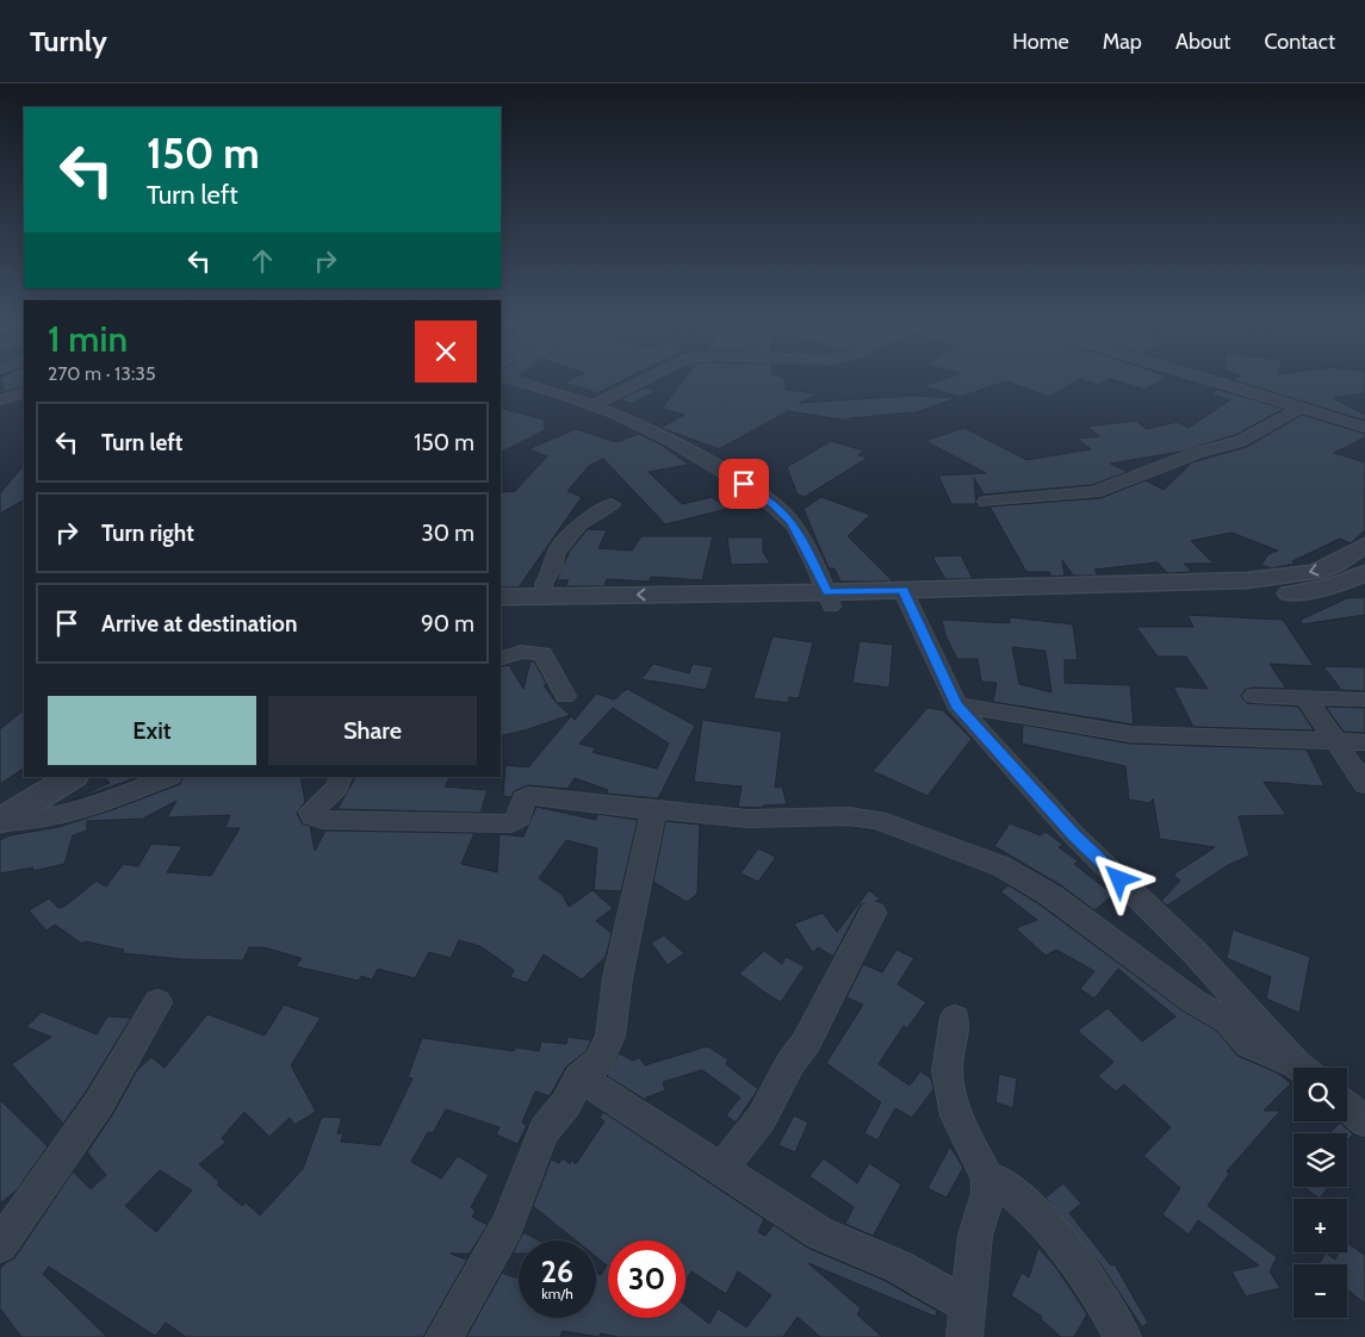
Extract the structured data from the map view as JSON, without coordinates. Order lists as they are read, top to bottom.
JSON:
{
  "page": {
    "header": "Turnly",
    "nav": [
      "Home",
      "Map",
      "About",
      "Contact"
    ],
    "turn": ["150 m", "Turn left"],
    "heading": ["1 min", "270 m · 13:35"],
    "list": [
      {
        "name": "Turn left",
        "value": "150 m"
      },
      {
        "name": "Turn right",
        "value": "30 m"
      },
      {
        "name": "Arrive at destination",
        "value": "90 m"
      }
    ],
    "buttons": ["Exit", "Share"],
    "map_buttons": ["+", "−"],
    "speed": "26 km/h",
    "limit": "30"
  }
}
